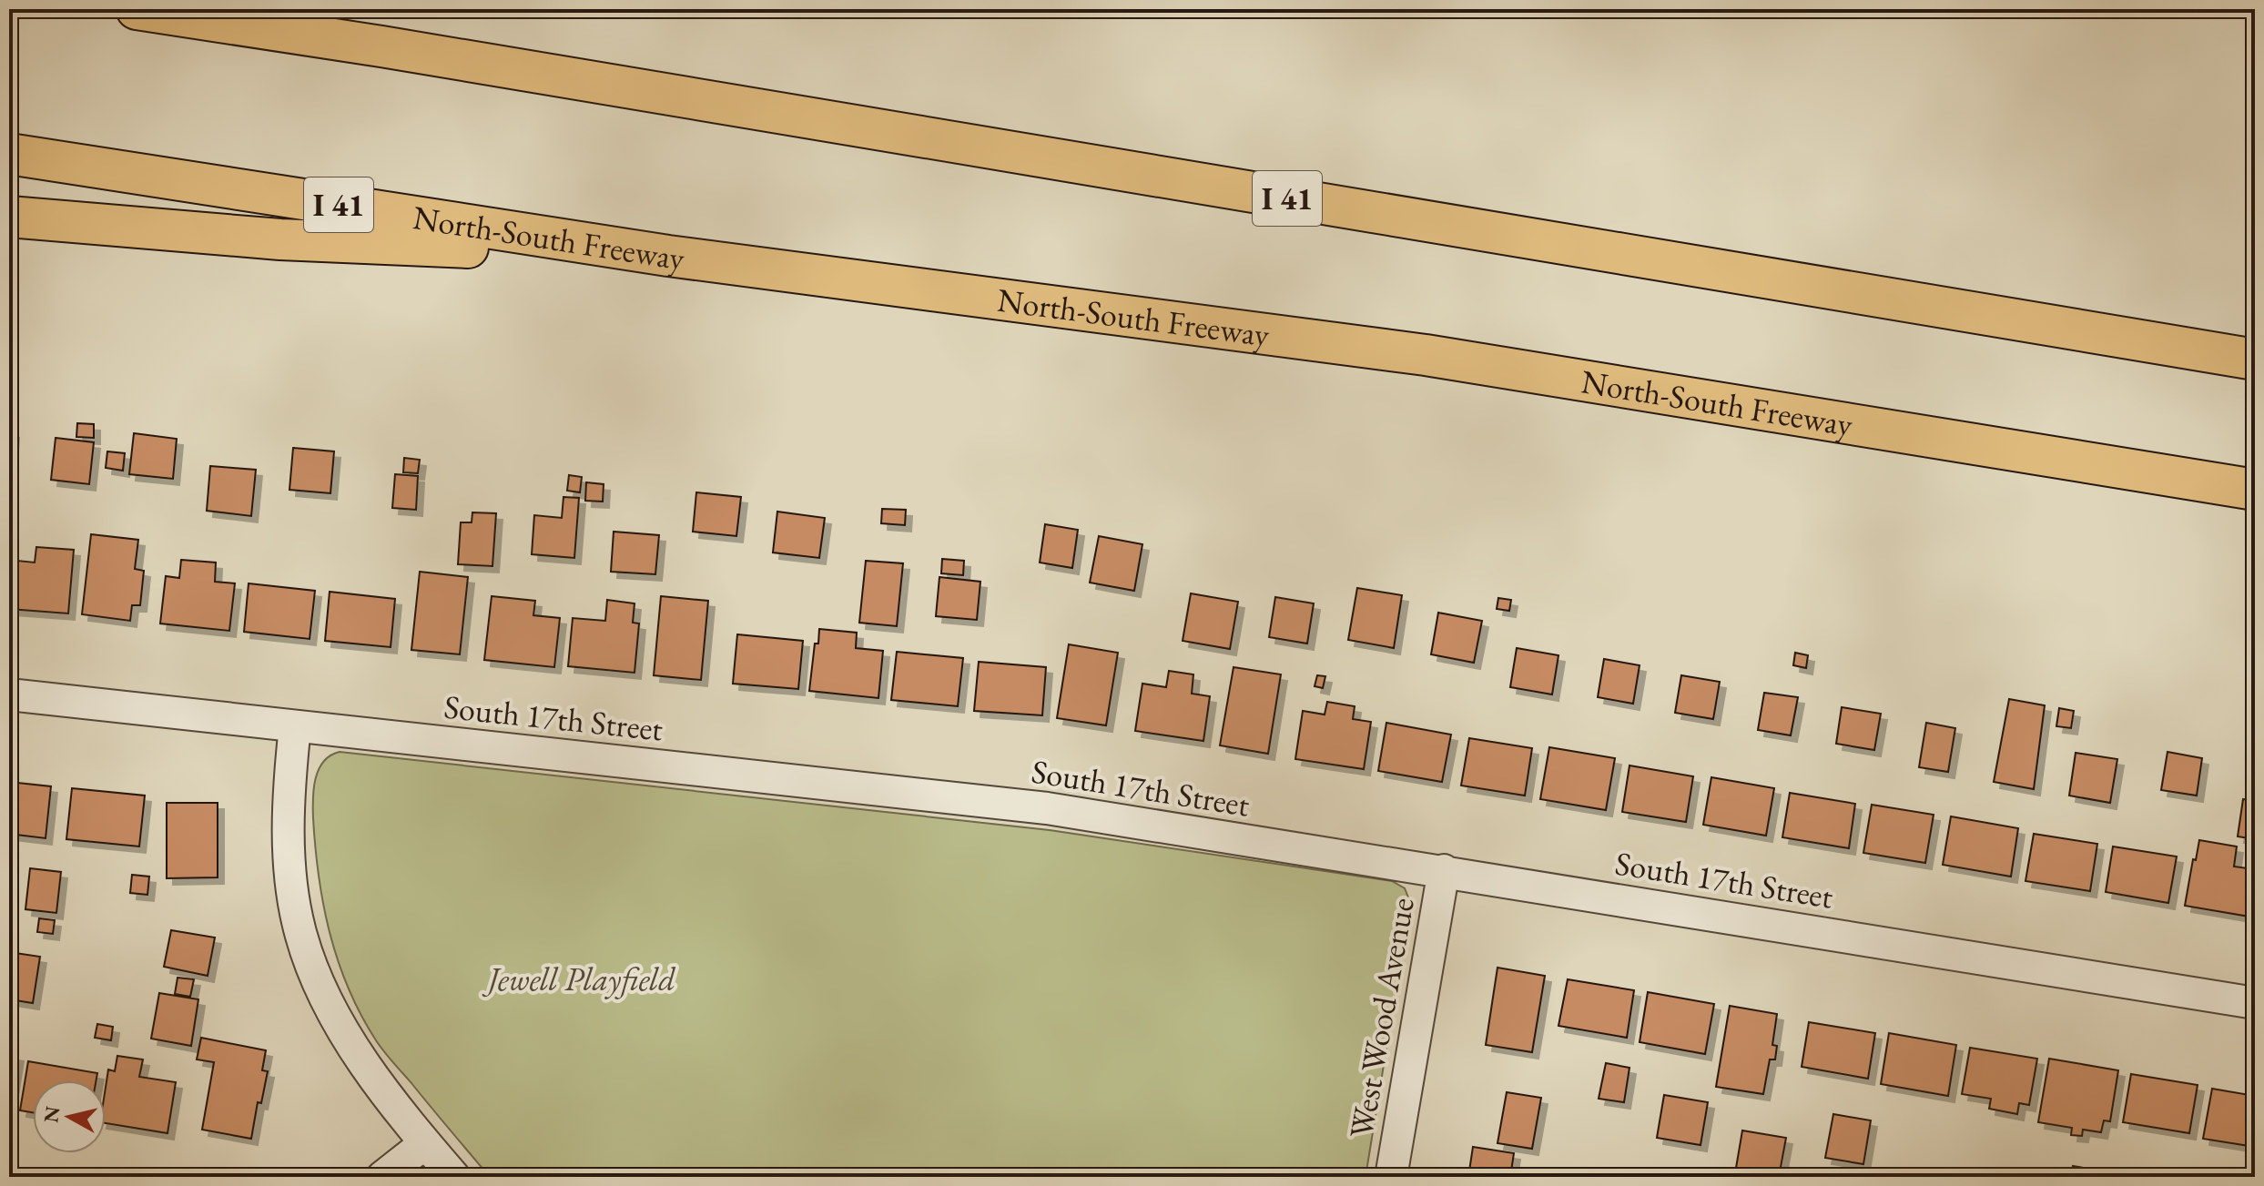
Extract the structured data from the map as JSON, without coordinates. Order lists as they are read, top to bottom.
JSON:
{
  "streets": {
    "highway": ["I 41", "North-South Freeway"],
    "street": ["South 17th Street", "West Wood Avenue"]
  },
  "crossings": [
    ["South 17th Street", "West Wood Avenue"]
  ],
  "parks": ["Jewell Playfield"],
  "north": "left"
}
